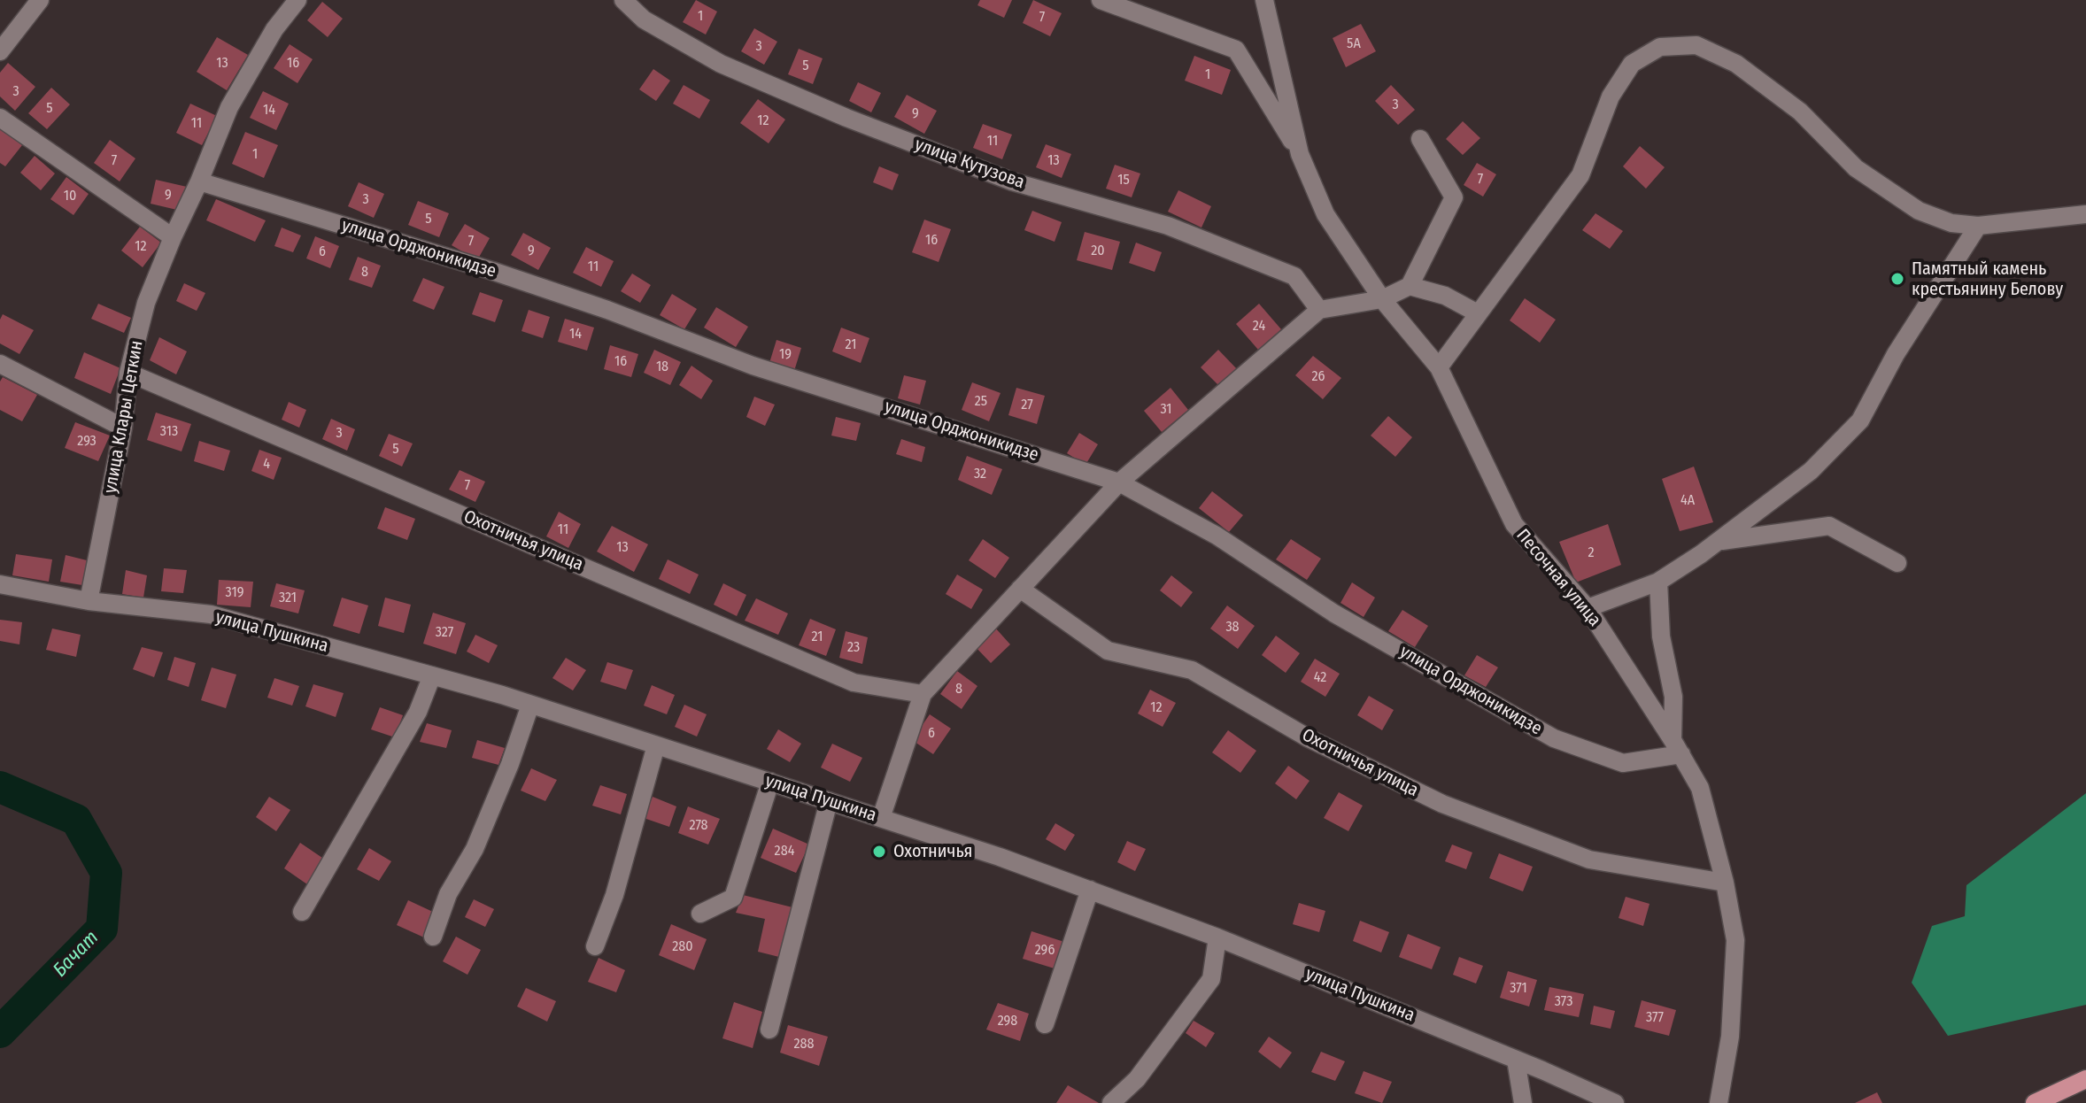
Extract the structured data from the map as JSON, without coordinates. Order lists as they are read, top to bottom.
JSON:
{
  "streets": {
    "street": [
      "улица Кутузова",
      "улица Орджоникидзе",
      "улица Клары Цеткин",
      "Охотничья улица",
      "Песочная улица",
      "улица Пушкина"
    ]
  },
  "crossings": [
    ["улица Орджоникидзе", "улица Клары Цеткин"],
    ["улица Орджоникидзе", "Песочная улица"],
    ["улица Клары Цеткин", "Охотничья улица"],
    ["улица Клары Цеткин", "улица Пушкина"],
    ["Охотничья улица", "Песочная улица"]
  ],
  "water": ["Бачат"],
  "places": ["Памятный камень крестьянину Белову", "Охотничья"],
  "house_numbers": [
    "1",
    "7",
    "5А",
    "3",
    "13",
    "16",
    "5",
    "1",
    "3",
    "3",
    "5",
    "14",
    "9",
    "12",
    "11",
    "11",
    "1",
    "7",
    "13",
    "7",
    "15",
    "9",
    "10",
    "3",
    "5",
    "16",
    "7",
    "12",
    "9",
    "20",
    "6",
    "11",
    "8",
    "24",
    "14",
    "21",
    "19",
    "16",
    "18",
    "26",
    "25",
    "27",
    "31",
    "313",
    "3",
    "293",
    "5",
    "4",
    "32",
    "7",
    "4А",
    "11",
    "13",
    "2",
    "319",
    "321",
    "38",
    "327",
    "21",
    "23",
    "42",
    "8",
    "12",
    "6",
    "278",
    "284",
    "280",
    "296",
    "371",
    "373",
    "377",
    "298",
    "288"
  ]
}
